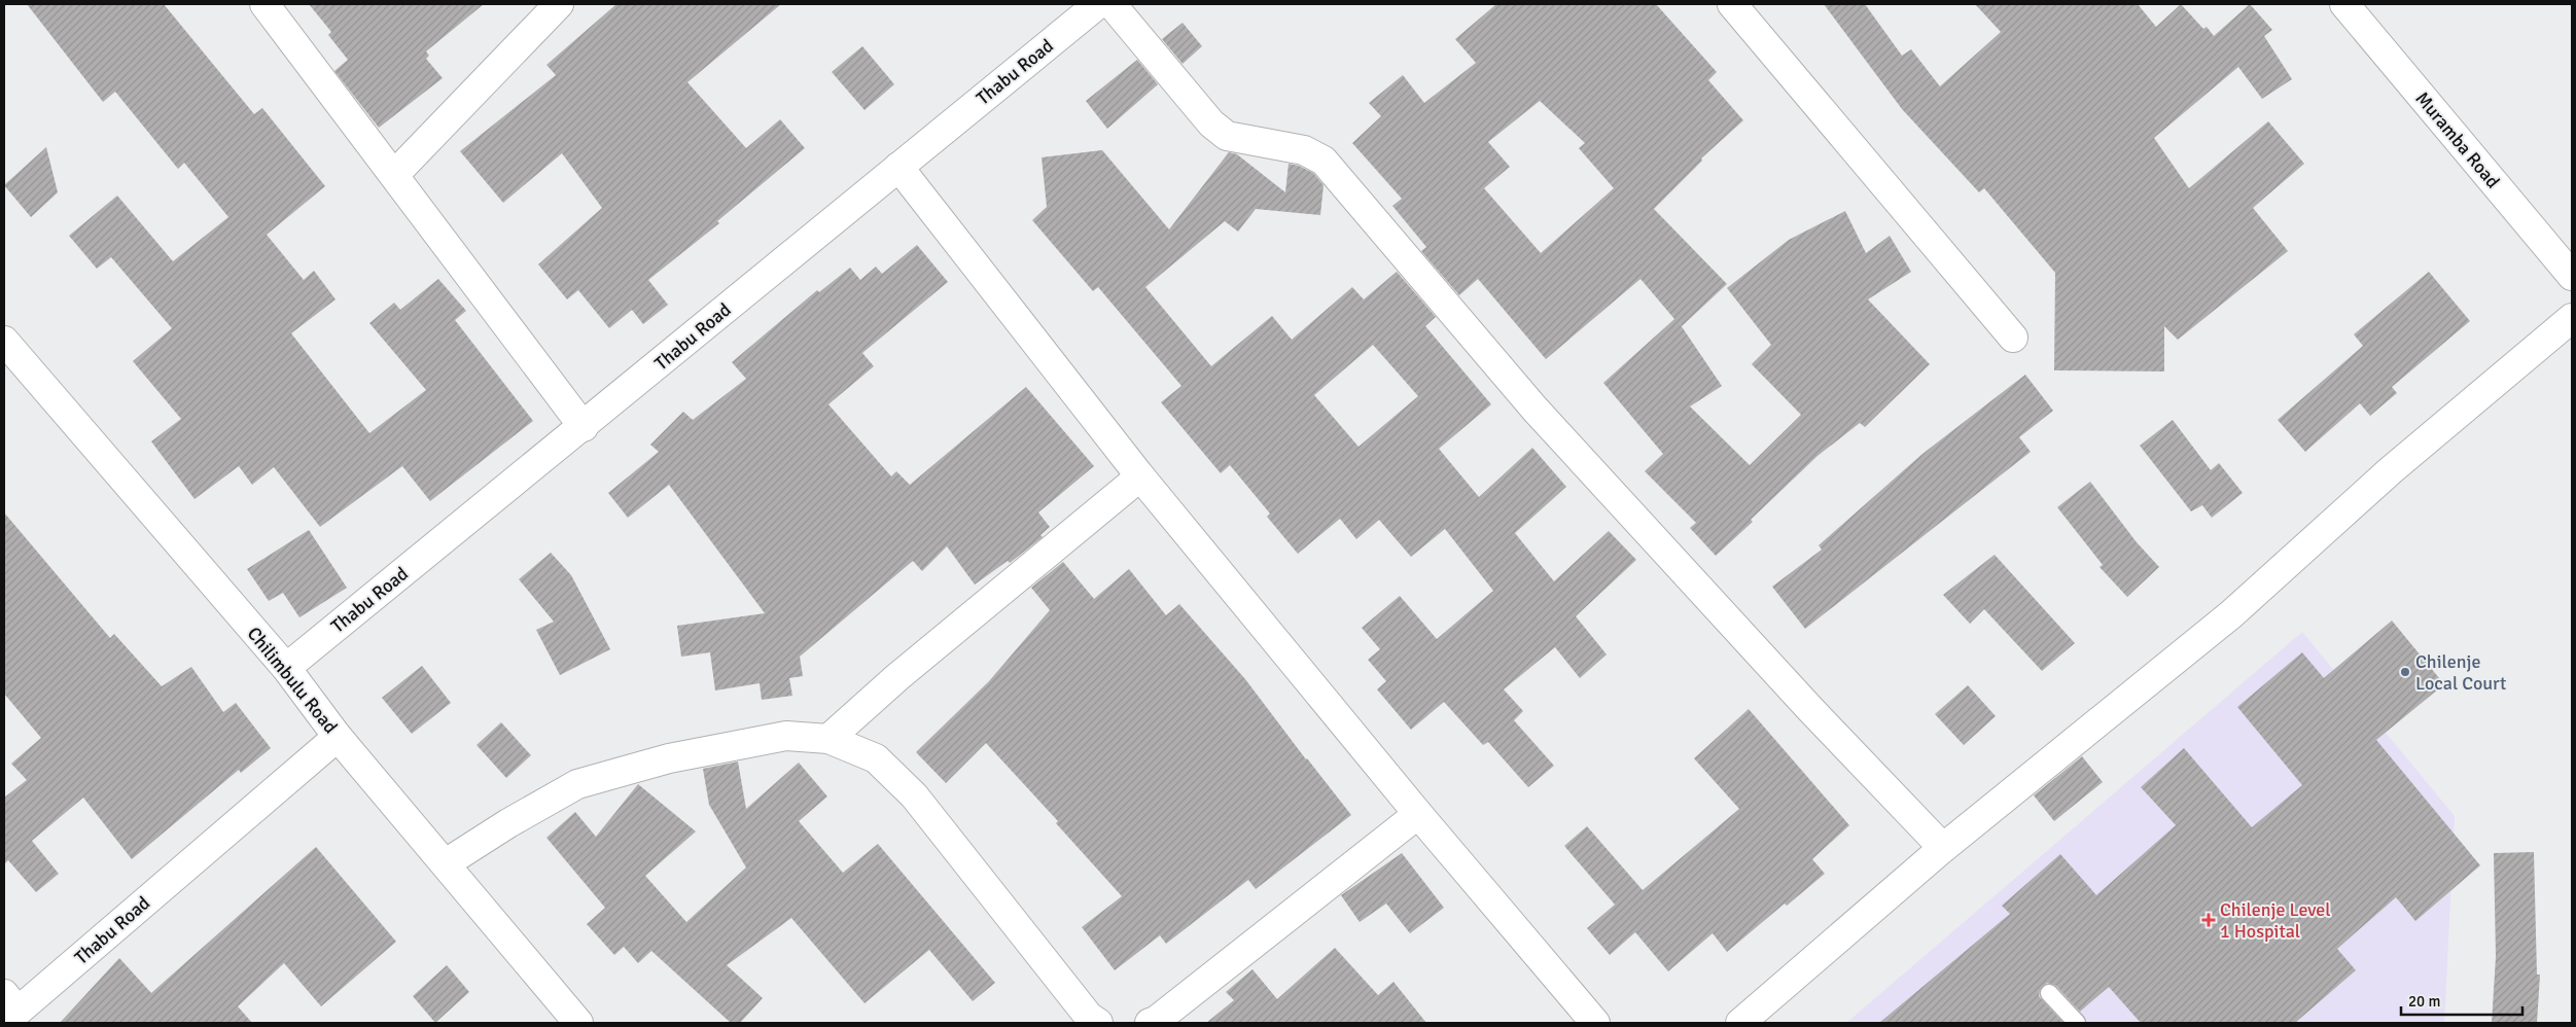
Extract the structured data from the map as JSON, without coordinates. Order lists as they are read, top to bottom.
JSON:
{
  "streets": {
    "street": ["Thabu Road", "Muramba Road", "Chilimbulu Road"]
  },
  "crossings": [
    ["Thabu Road", "Chilimbulu Road"]
  ],
  "places": {
    "other": ["Chilenje Local Court"],
    "health": ["Chilenje Level 1 Hospital"]
  },
  "scale_bar": "20 m"
}
